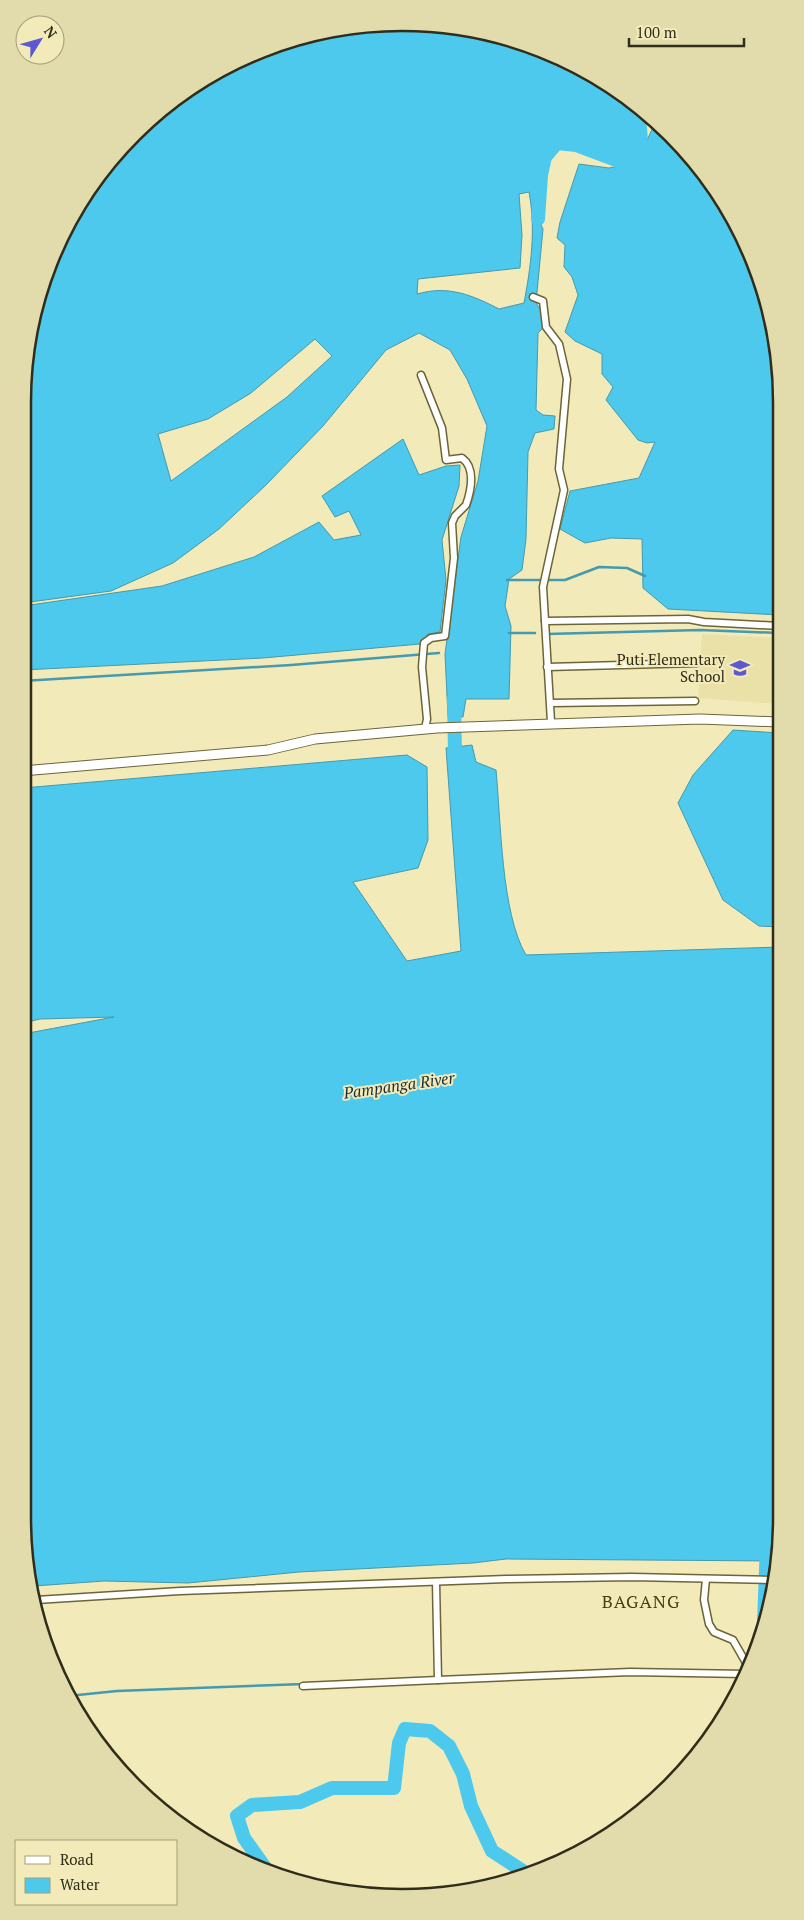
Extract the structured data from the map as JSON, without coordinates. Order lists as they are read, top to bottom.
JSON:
{
  "districts": ["BAGANG"],
  "water": ["Pampanga River"],
  "places": {
    "school or university": ["Puti Elementary School"]
  },
  "legend": ["Road", "Water"],
  "scale_bar": "100 m",
  "north": "top right"
}
